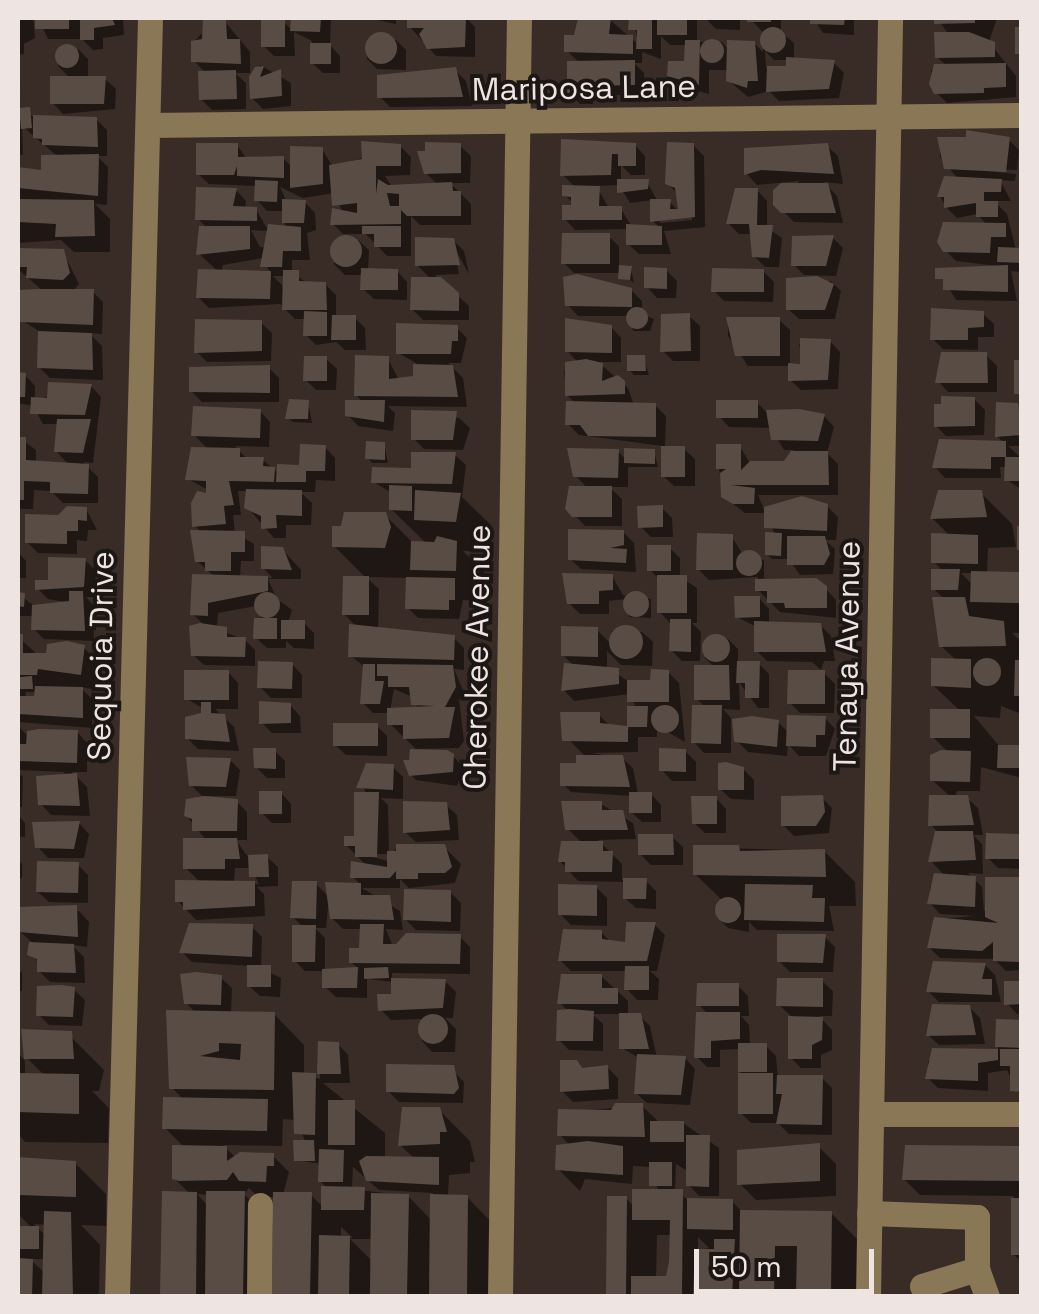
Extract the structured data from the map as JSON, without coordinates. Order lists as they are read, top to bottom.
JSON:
{
  "streets": {
    "street": [
      "Mariposa Lane",
      "Sequoia Drive",
      "Tenaya Avenue",
      "Cherokee Avenue"
    ]
  },
  "crossings": [
    ["Mariposa Lane", "Sequoia Drive"],
    ["Mariposa Lane", "Tenaya Avenue"],
    ["Mariposa Lane", "Cherokee Avenue"]
  ],
  "scale_bar": "50 m"
}
